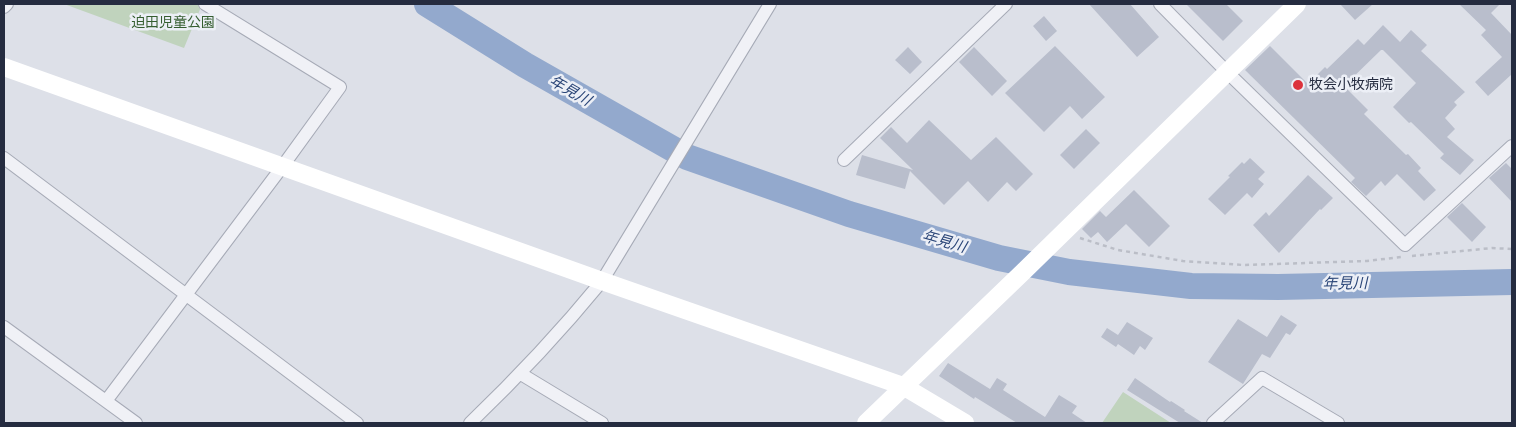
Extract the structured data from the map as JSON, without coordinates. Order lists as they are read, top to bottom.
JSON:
{
  "water": ["年見川"],
  "parks": ["迫田児童公園"],
  "places": ["牧会小牧病院"]
}
